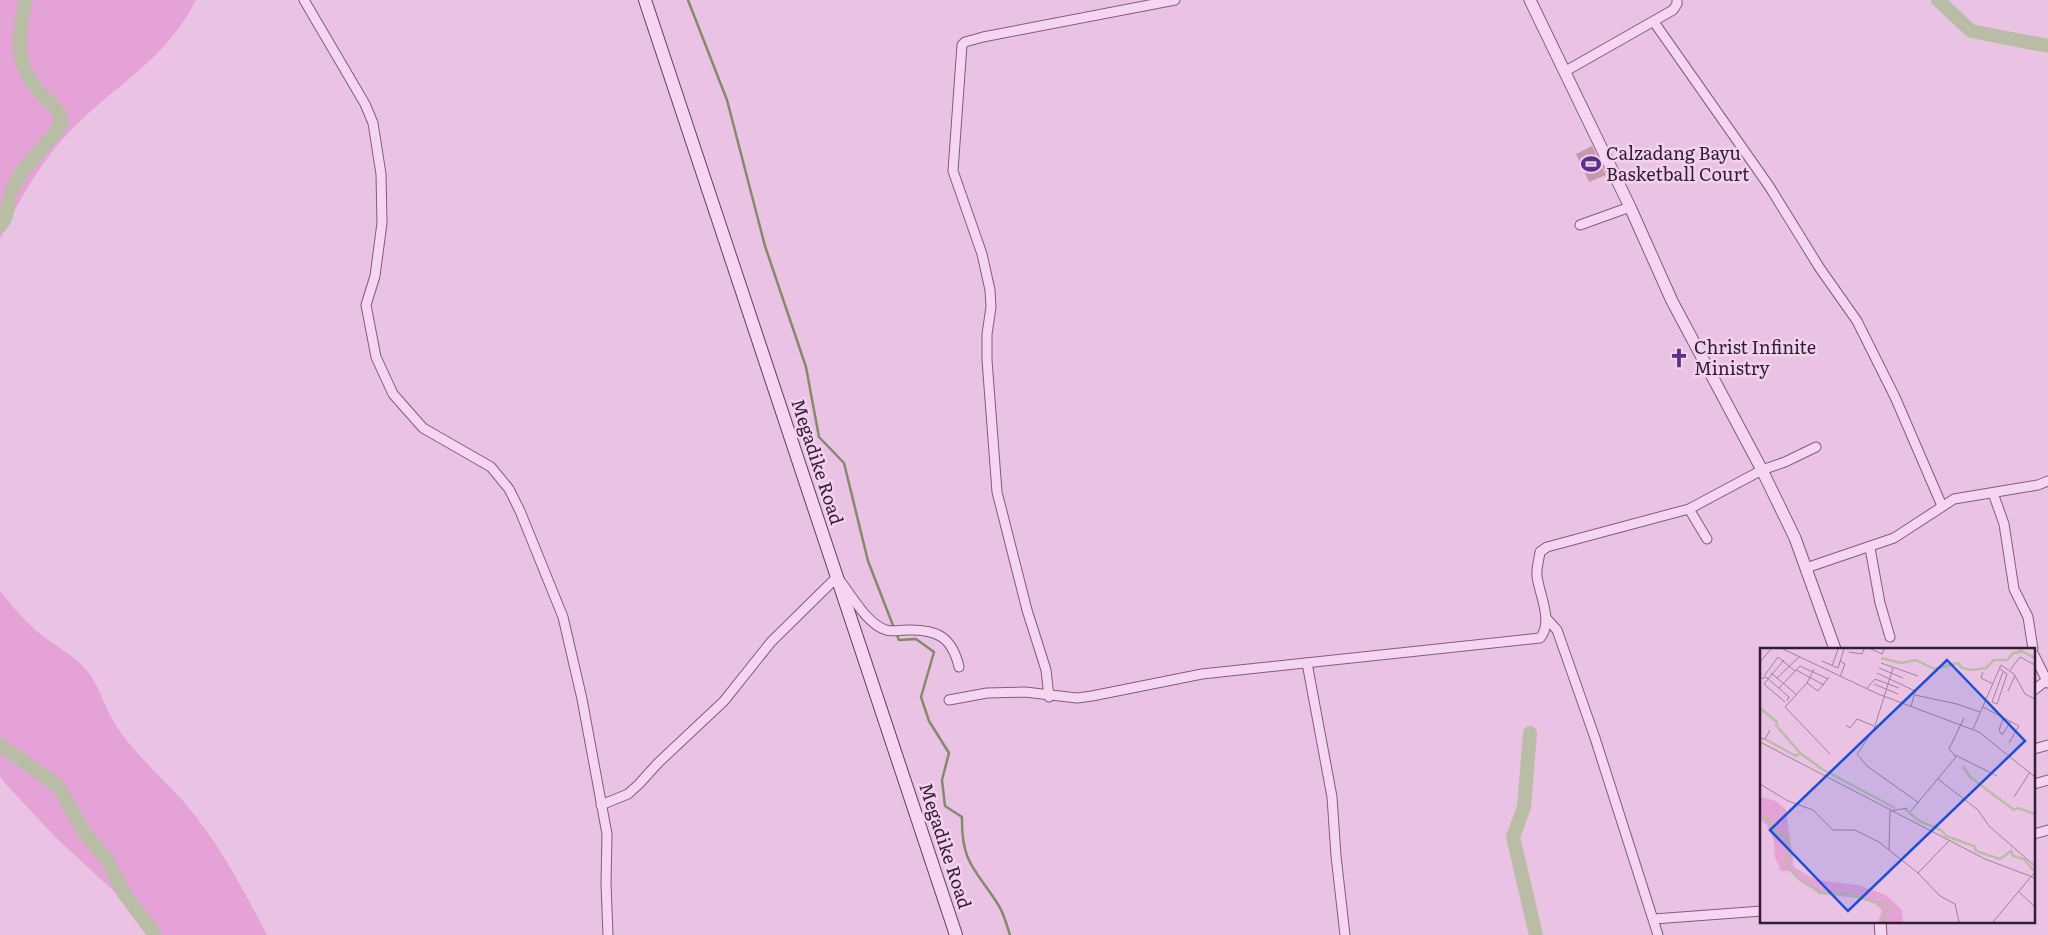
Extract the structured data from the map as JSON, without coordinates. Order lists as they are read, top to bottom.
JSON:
{
  "streets": {
    "main road": ["Megadike Road"]
  },
  "places": {
    "sports": ["Calzadang Bayu Basketball Court"],
    "church": ["Christ Infinite Ministry"]
  }
}
